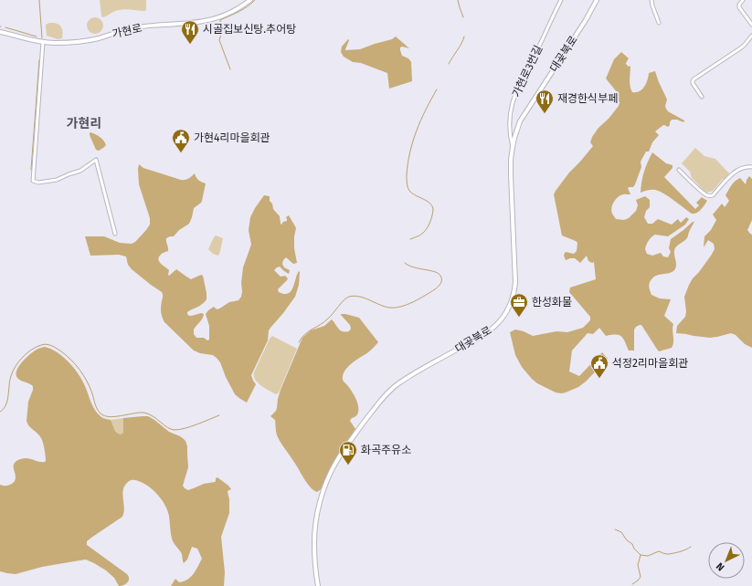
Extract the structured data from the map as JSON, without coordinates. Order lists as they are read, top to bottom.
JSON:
{
  "streets": {
    "street": ["가현로", "대곶북로", "가현로3번길"]
  },
  "crossings": [
    ["대곶북로", "가현로3번길"]
  ],
  "districts": ["가현리"],
  "places": {
    "restaurant": ["시골집보신탕.추어탕", "재경한식부페"],
    "public building": ["가현4리마을회관", "석정2리마을회관"],
    "office": ["한성화물"],
    "fuel station": ["화곡주유소"]
  },
  "north": "bottom left"
}
